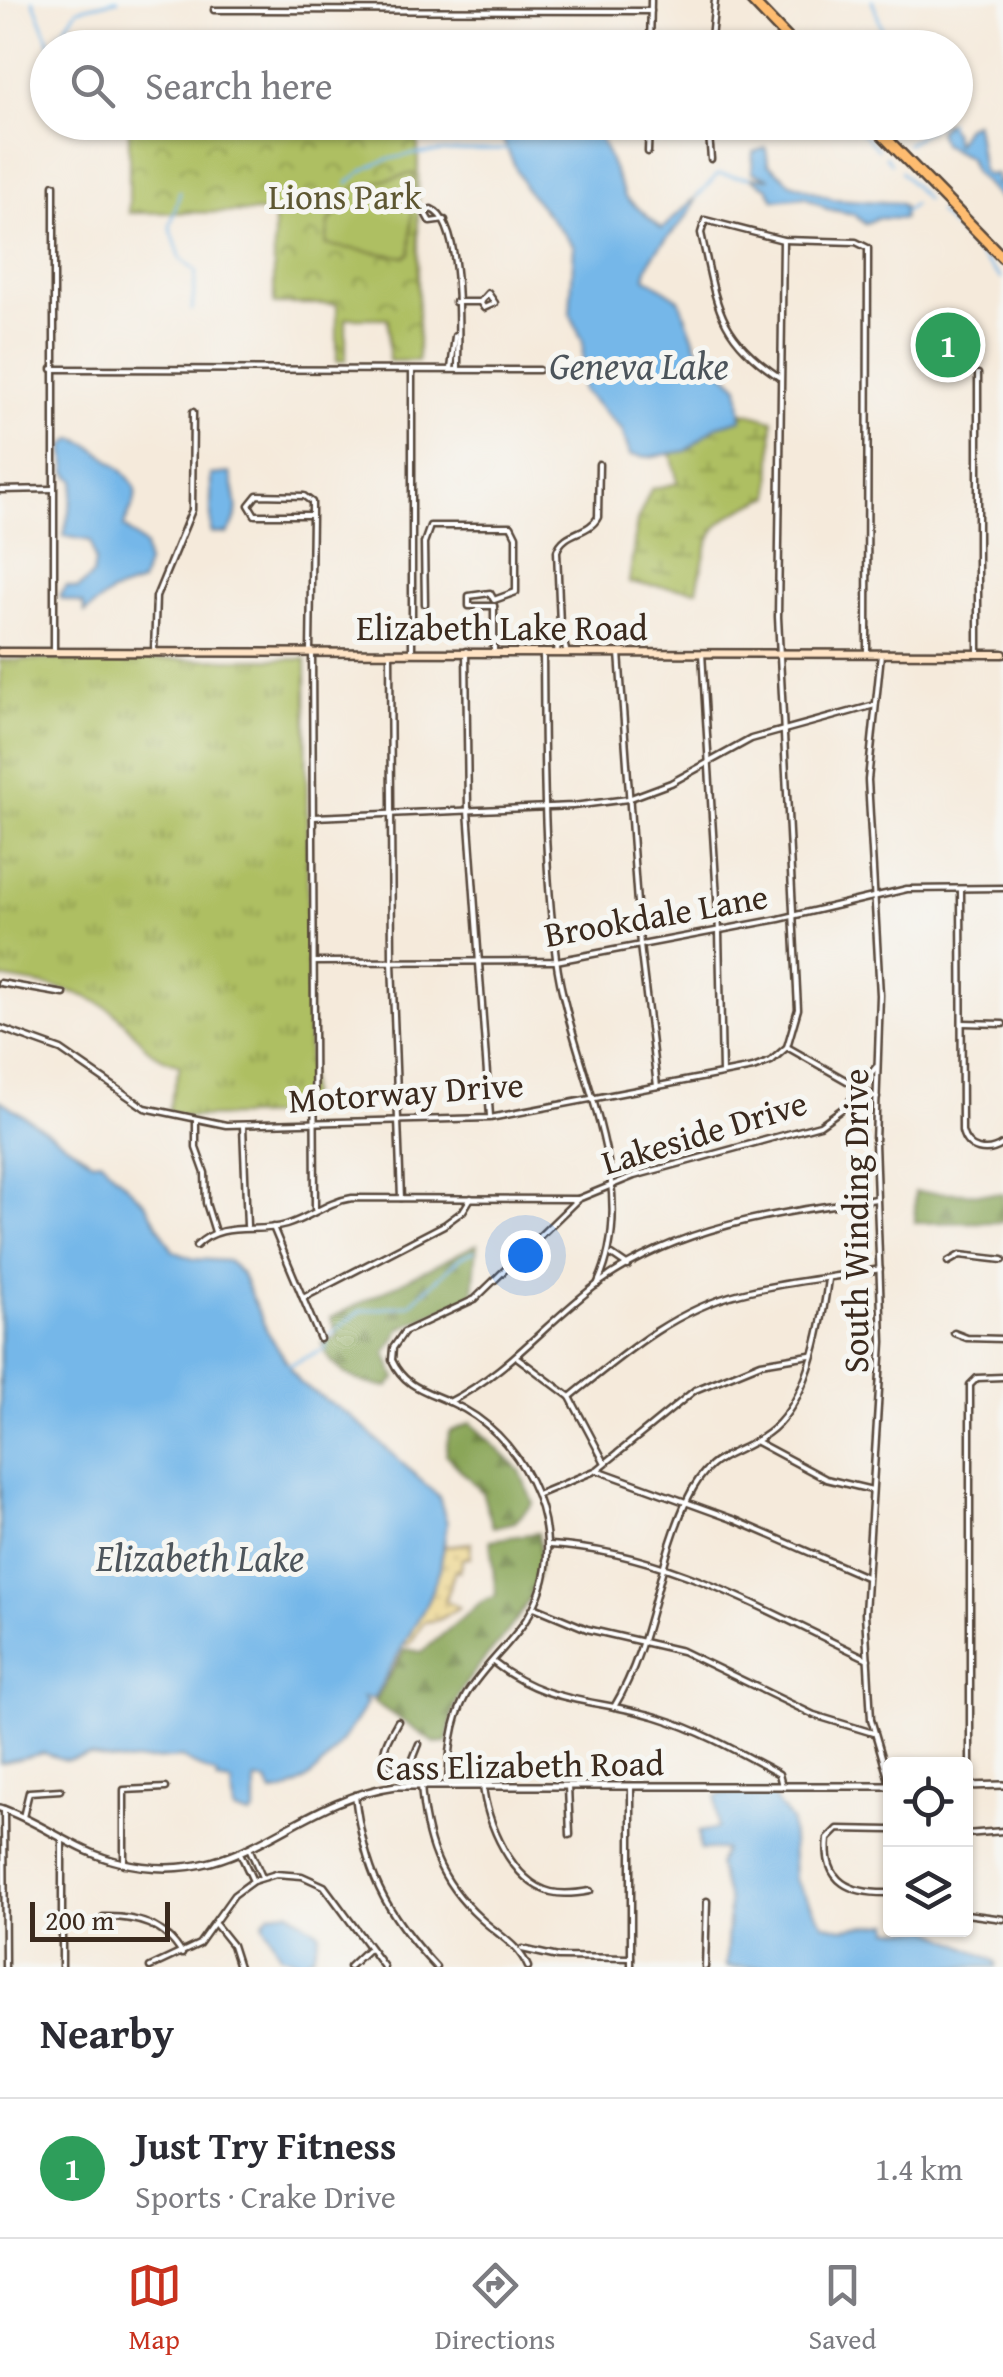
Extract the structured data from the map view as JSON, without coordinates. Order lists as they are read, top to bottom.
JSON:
{
  "streets": {
    "main road": ["Elizabeth Lake Road"],
    "street": [
      "Brookdale Lane",
      "Motorway Drive",
      "Lakeside Drive",
      "South Winding Drive",
      "Cass Elizabeth Road"
    ]
  },
  "crossings": [
    ["Elizabeth Lake Road", "South Winding Drive"],
    ["Brookdale Lane", "South Winding Drive"],
    ["Lakeside Drive", "South Winding Drive"],
    ["Lakeside Drive", "Cass Elizabeth Road"]
  ],
  "water": ["Geneva Lake", "Elizabeth Lake"],
  "parks": ["Lions Park"],
  "scale_bar": "200 m",
  "page": {
    "search": "Search here",
    "pins": "1",
    "scale": "200 m",
    "heading": "Nearby",
    "list": [
      {
        "mark": "1",
        "name": "Just Try Fitness",
        "note": "Sports · Crake Drive",
        "value": "1.4 km"
      }
    ],
    "nav": ["Map", "Directions", "Saved"]
  }
}
